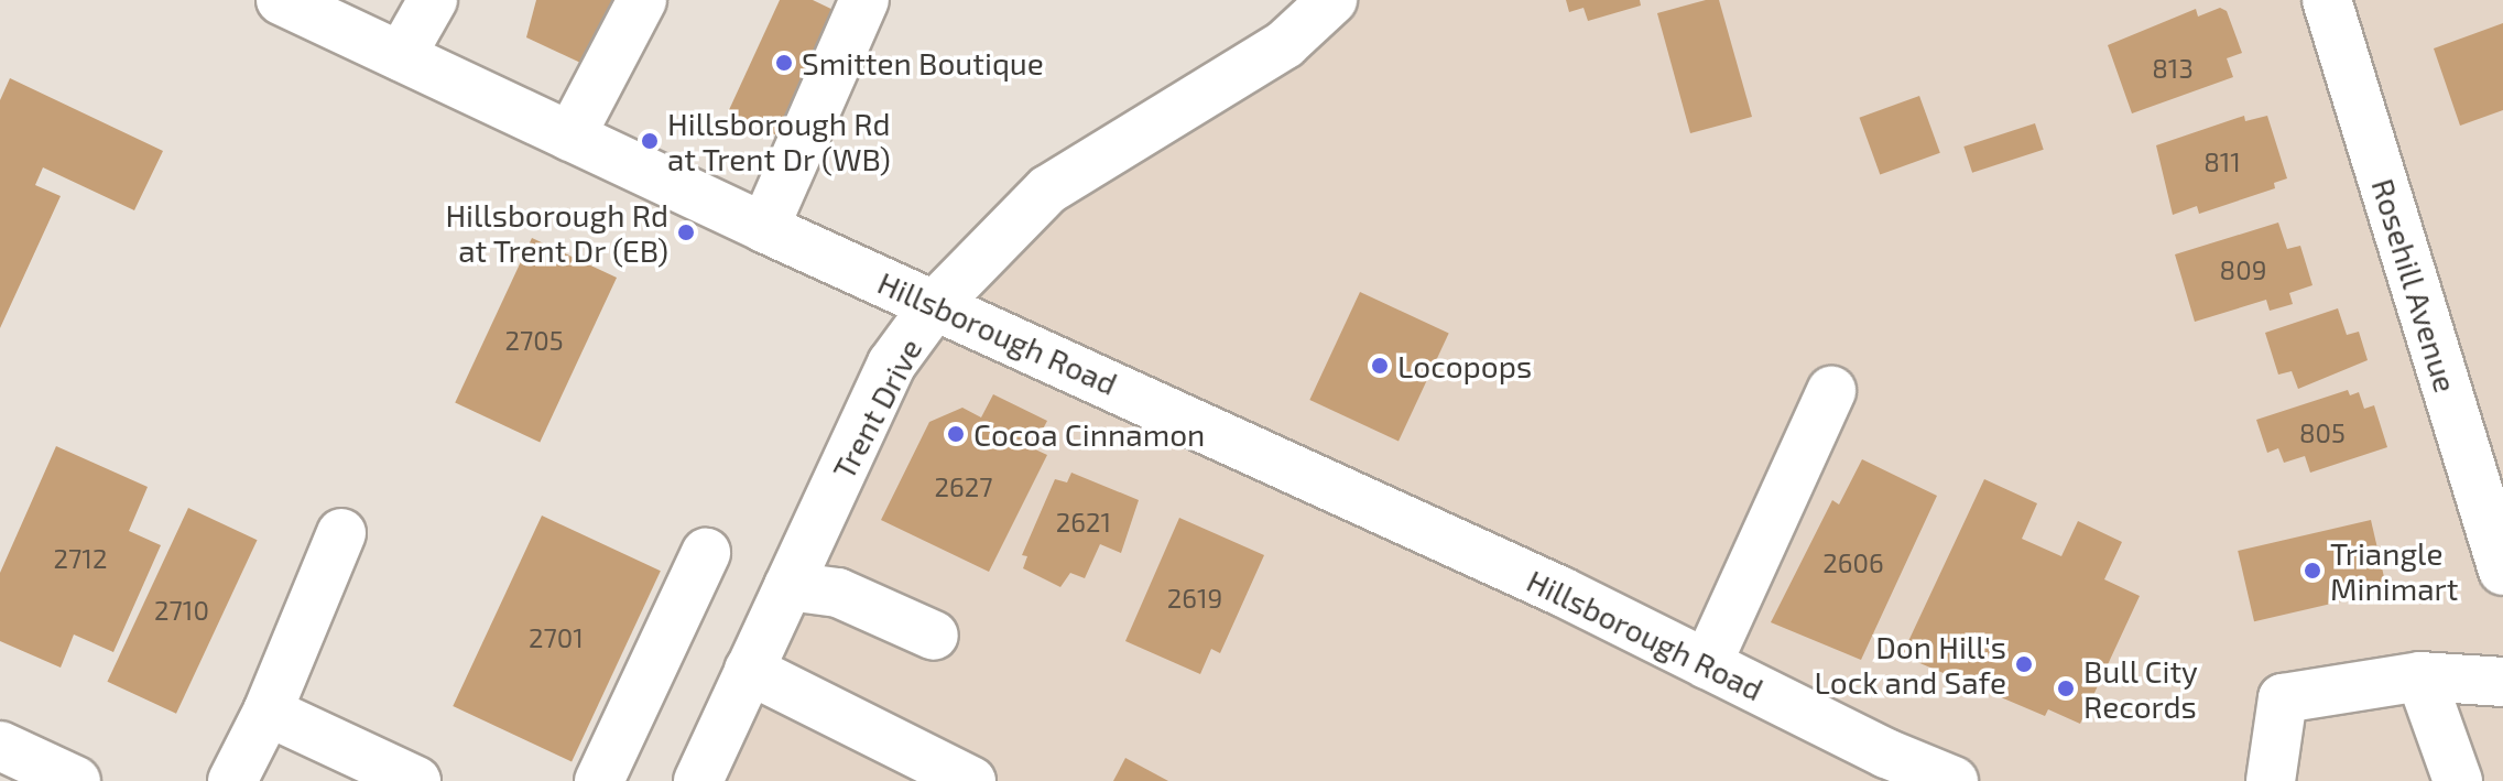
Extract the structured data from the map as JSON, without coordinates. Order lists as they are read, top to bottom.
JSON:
{
  "streets": {
    "main road": ["Rosehill Avenue", "Hillsborough Road", "Trent Drive"]
  },
  "crossings": [
    ["Hillsborough Road", "Trent Drive"]
  ],
  "places": [
    "Smitten Boutique",
    "Hillsborough Rd at Trent Dr (WB)",
    "Hillsborough Rd at Trent Dr (EB)",
    "Locopops",
    "Cocoa Cinnamon",
    "Triangle Minimart",
    "Don Hill's Lock and Safe",
    "Bull City Records"
  ],
  "house_numbers": [
    "813",
    "811",
    "809",
    "2705",
    "805",
    "2627",
    "2621",
    "2712",
    "2606",
    "2619",
    "2710",
    "2701"
  ]
}
